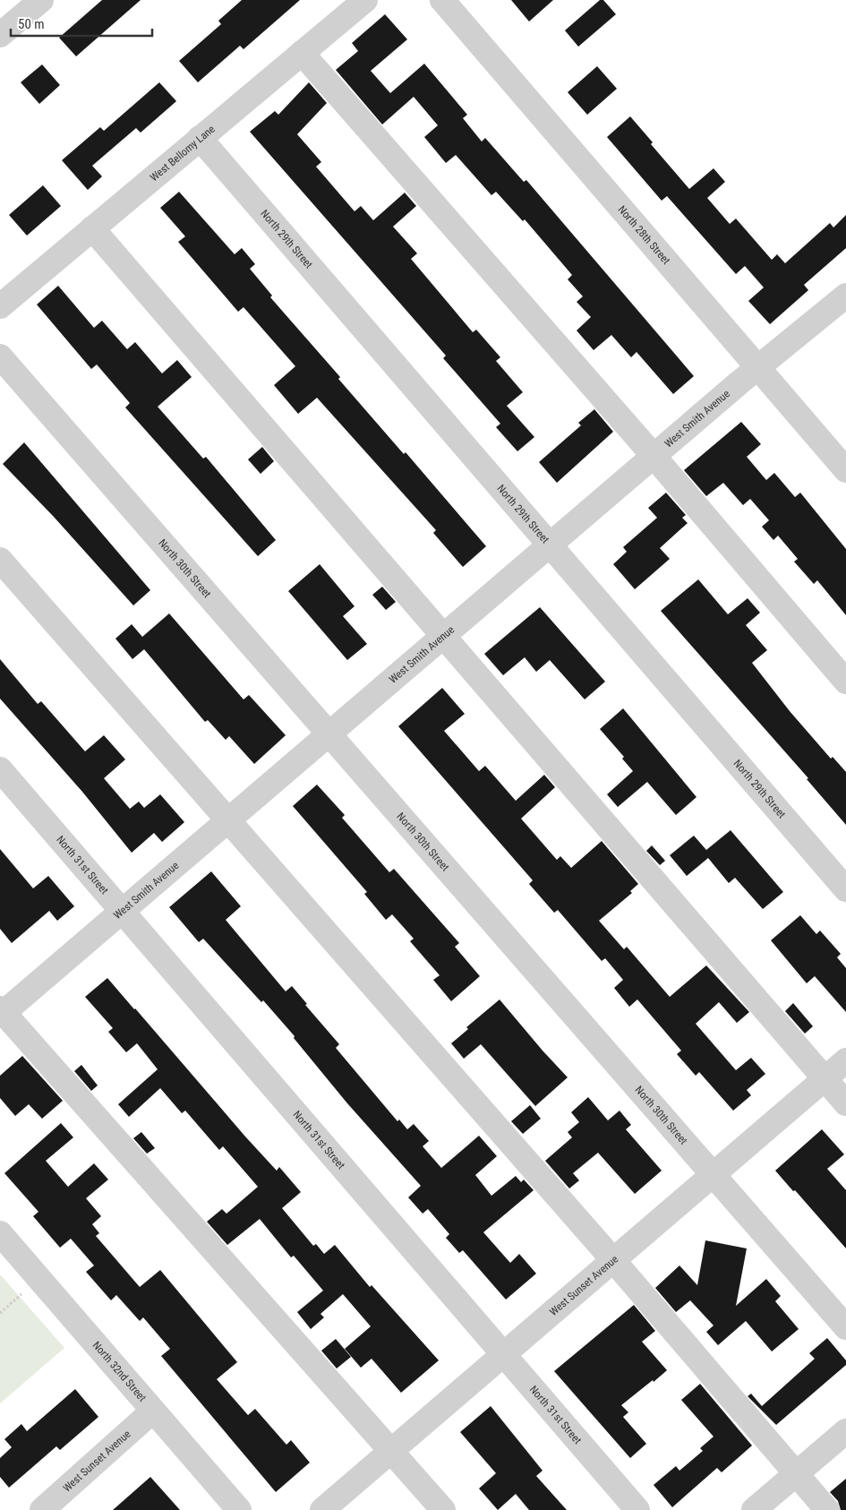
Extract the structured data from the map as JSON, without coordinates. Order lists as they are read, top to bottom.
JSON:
{
  "streets": {
    "street": [
      "West Bellomy Lane",
      "North 28th Street",
      "North 29th Street",
      "West Smith Avenue",
      "North 30th Street",
      "North 31st Street",
      "West Sunset Avenue",
      "North 32nd Street"
    ]
  },
  "crossings": [
    ["West Bellomy Lane", "North 29th Street"],
    ["North 28th Street", "West Smith Avenue"],
    ["North 29th Street", "West Smith Avenue"],
    ["West Smith Avenue", "North 30th Street"],
    ["West Smith Avenue", "North 31st Street"],
    ["North 30th Street", "West Sunset Avenue"],
    ["North 31st Street", "West Sunset Avenue"],
    ["West Sunset Avenue", "North 32nd Street"]
  ],
  "scale_bar": "50 m"
}
